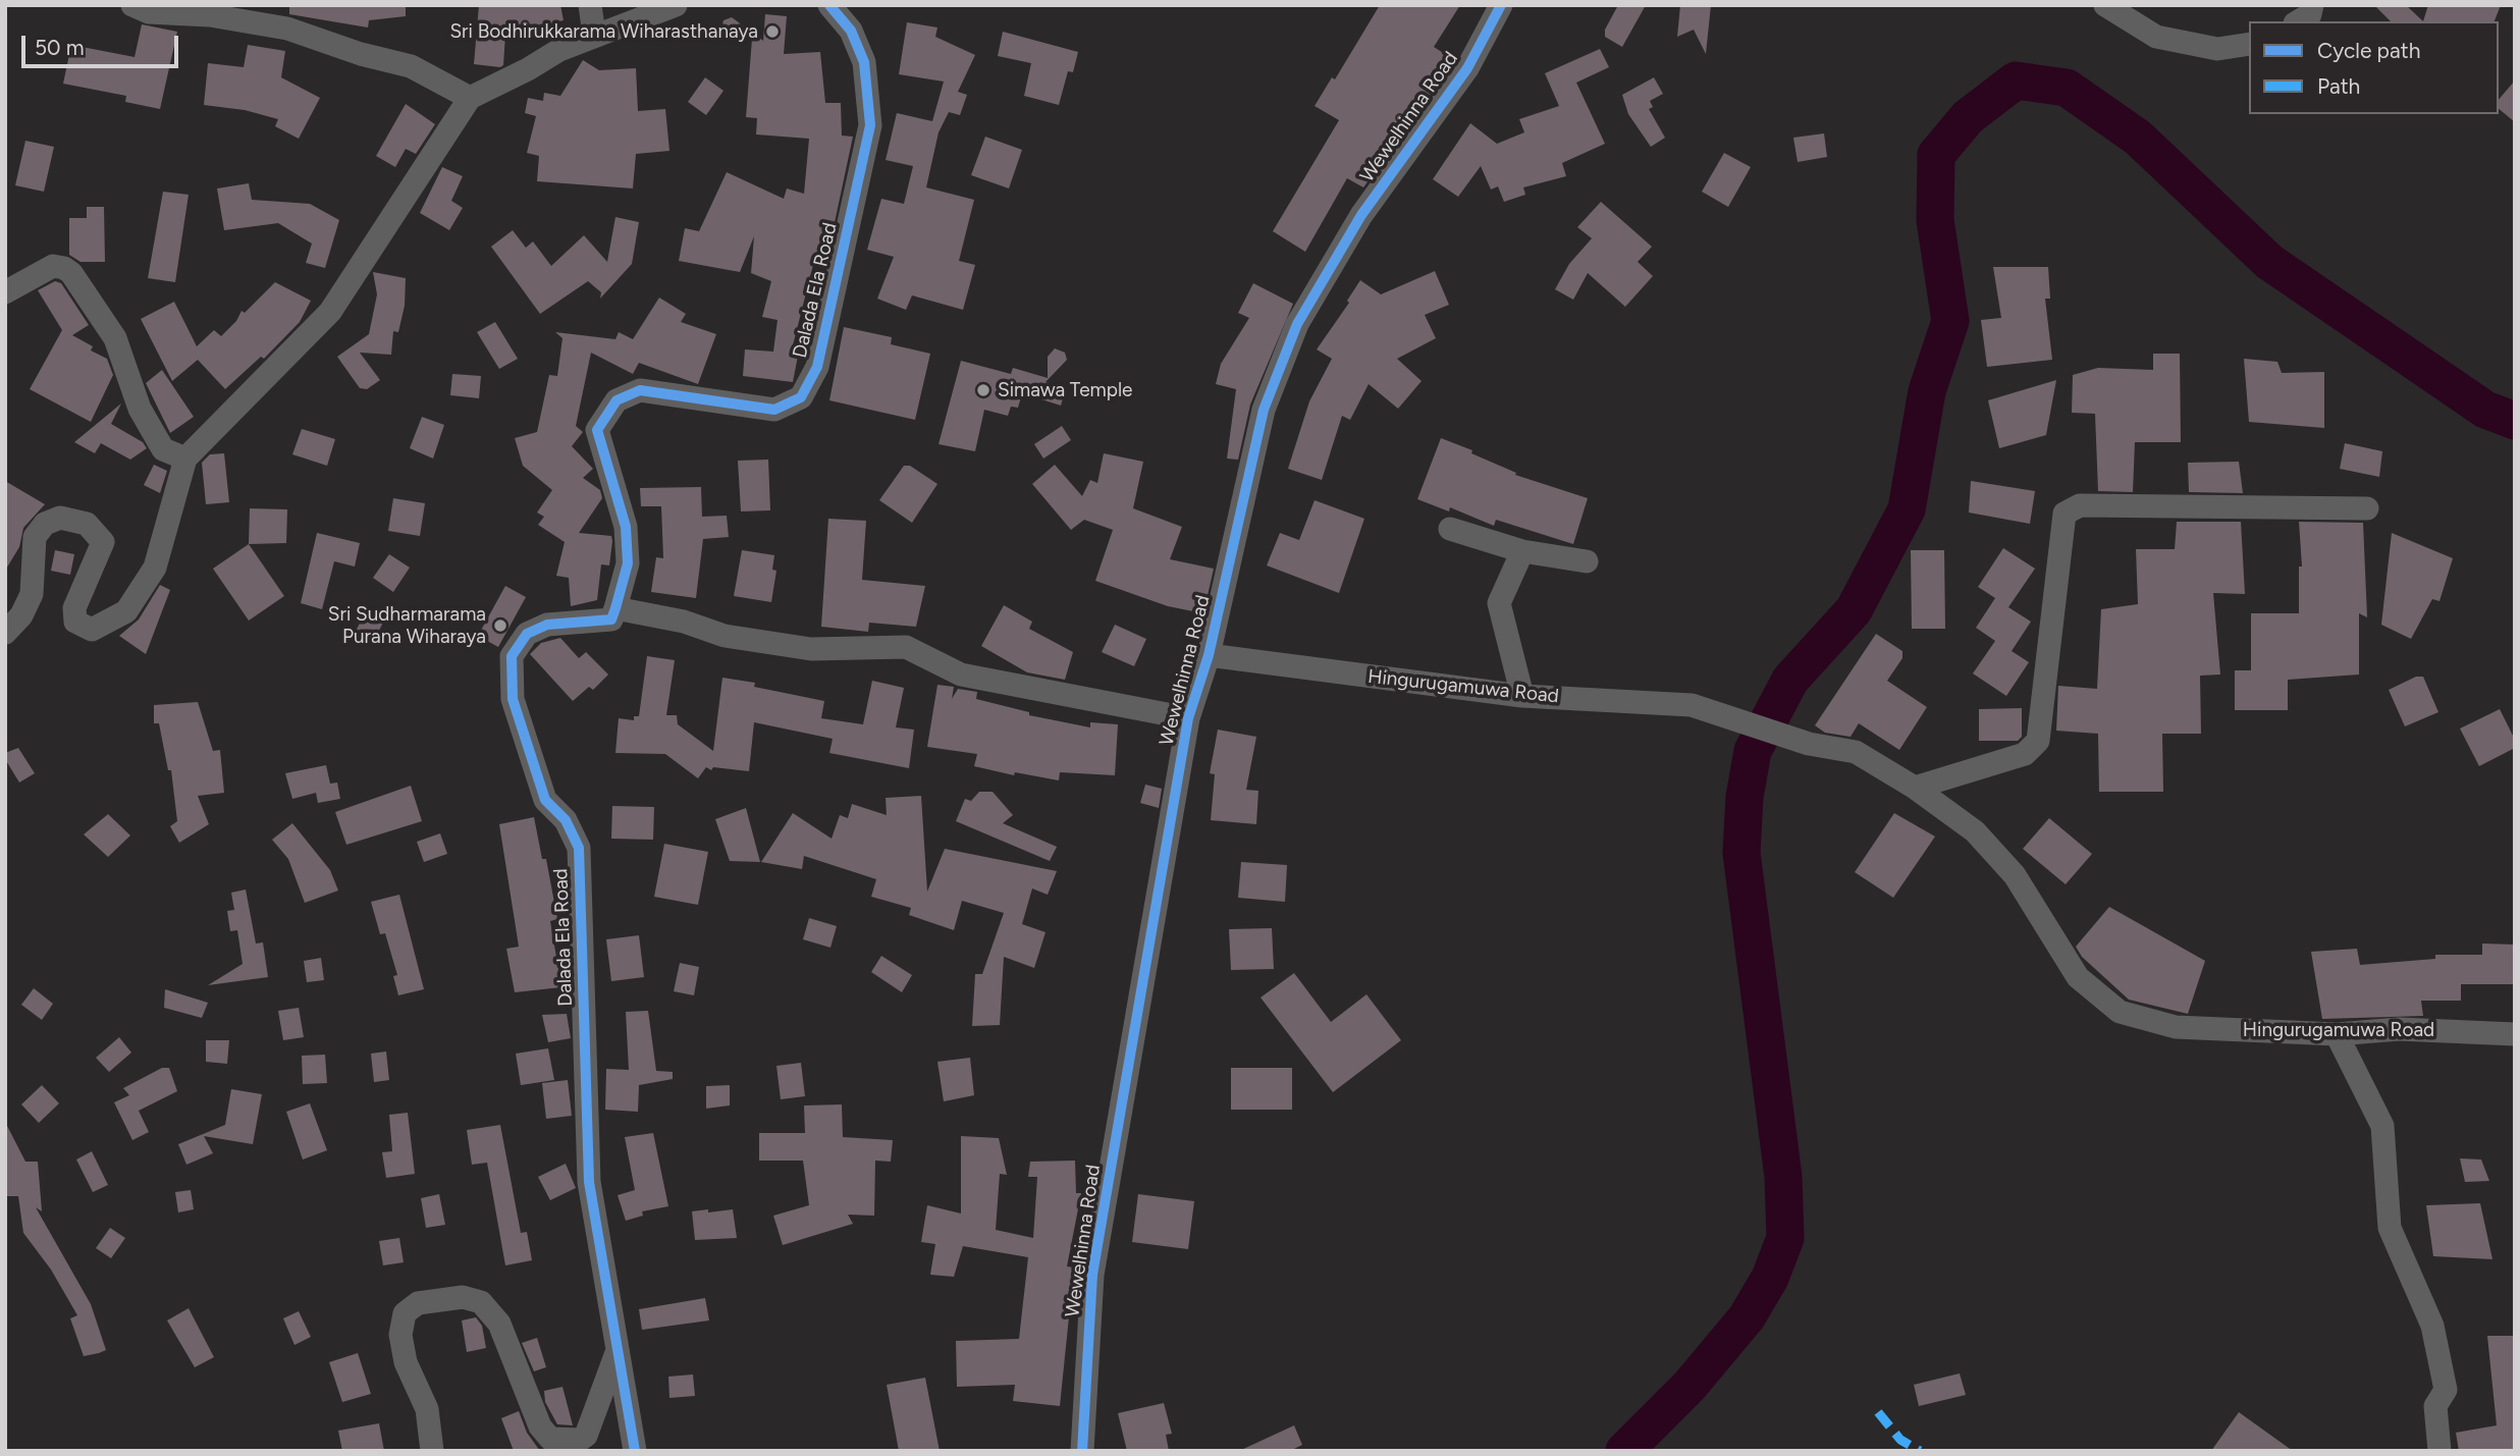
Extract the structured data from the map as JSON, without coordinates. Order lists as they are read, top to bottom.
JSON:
{
  "streets": {
    "street": ["Wewelhinna Road", "Dalada Ela Road", "Hingurugamuwa Road"]
  },
  "crossings": [
    ["Wewelhinna Road", "Hingurugamuwa Road"]
  ],
  "places": ["Sri Bodhirukkarama Wiharasthanaya", "Simawa Temple", "Sri Sudharmarama Purana Wiharaya"],
  "legend": ["Cycle path", "Path"],
  "scale_bar": "50 m"
}
